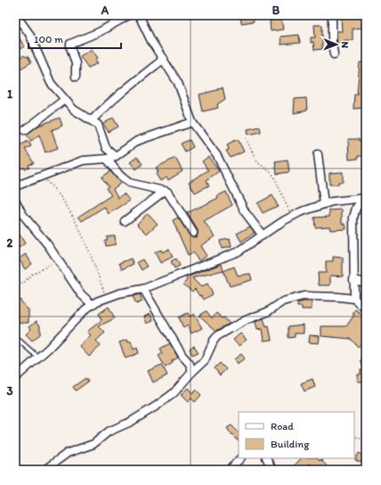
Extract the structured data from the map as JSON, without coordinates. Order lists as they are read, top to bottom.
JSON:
{
  "legend": ["Road", "Building"],
  "scale_bar": "100 m",
  "north": "right",
  "grid": {
    "columns": ["A", "B"],
    "rows": ["1", "2", "3"]
  }
}
